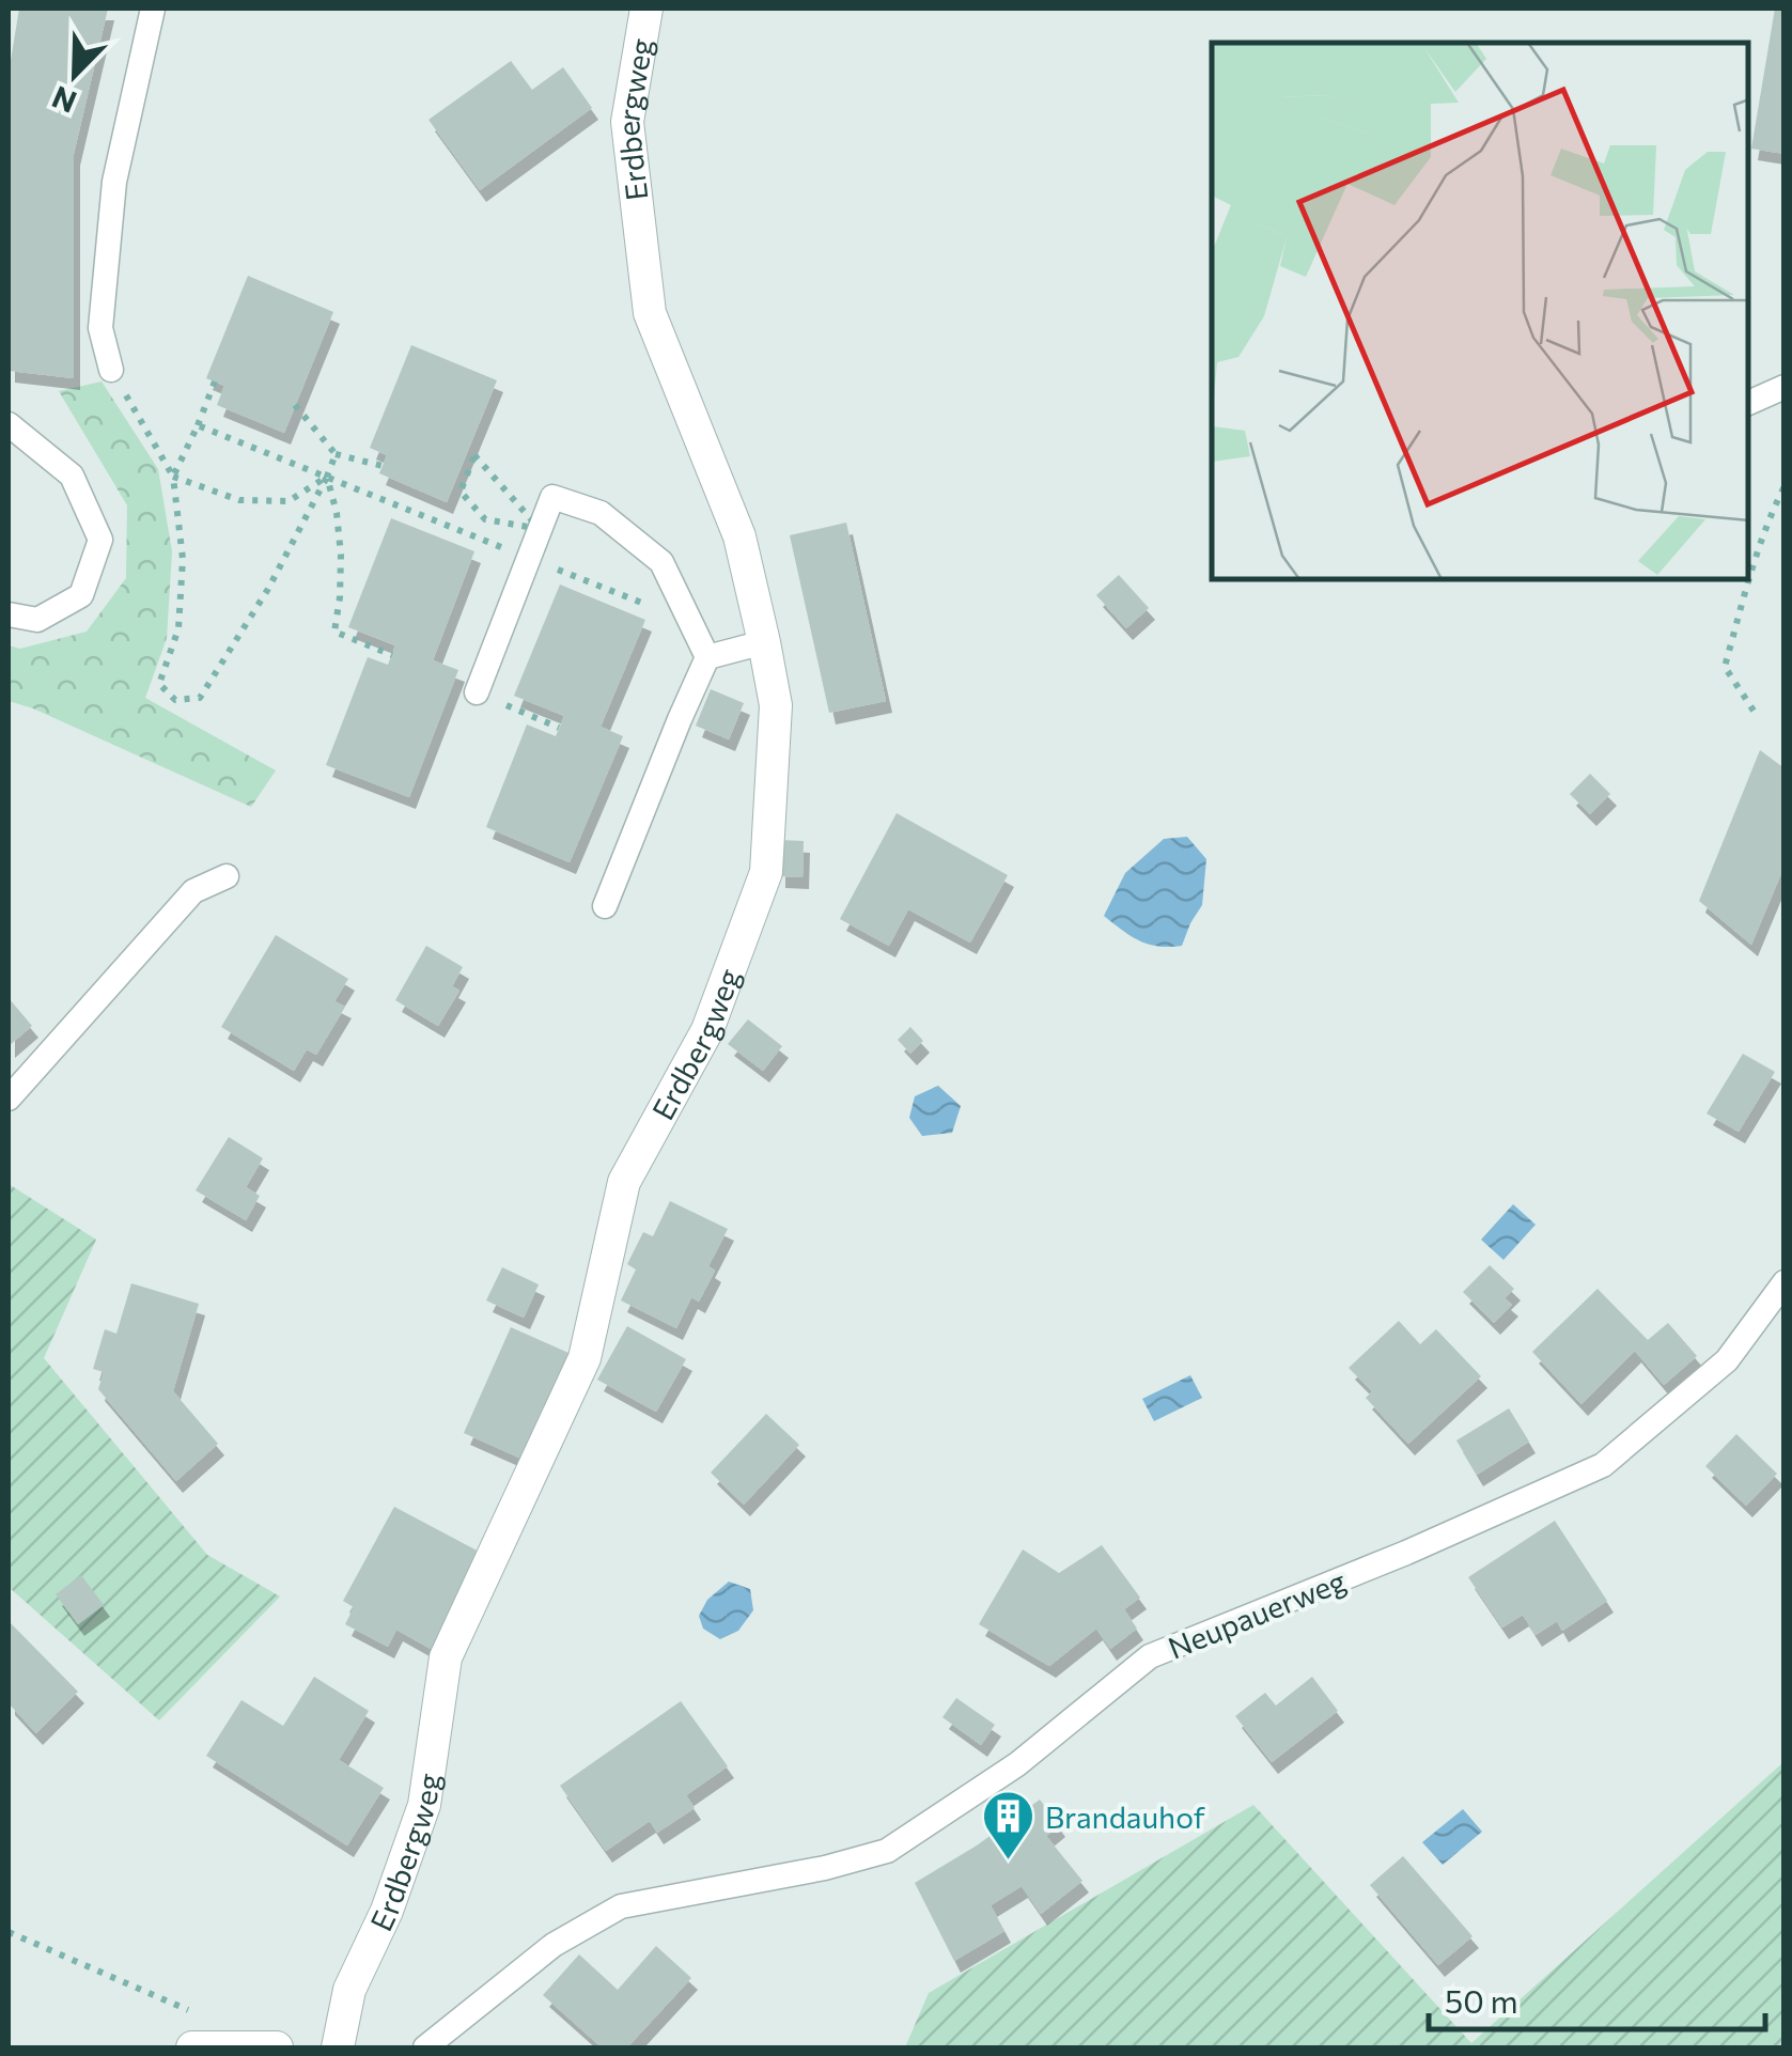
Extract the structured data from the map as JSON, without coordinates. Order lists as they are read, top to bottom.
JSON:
{
  "streets": {
    "street": ["Erdbergweg"],
    "lane": ["Neupauerweg"]
  },
  "places": {
    "building": ["Brandauhof"]
  },
  "scale_bar": "50 m",
  "north": "bottom left"
}
